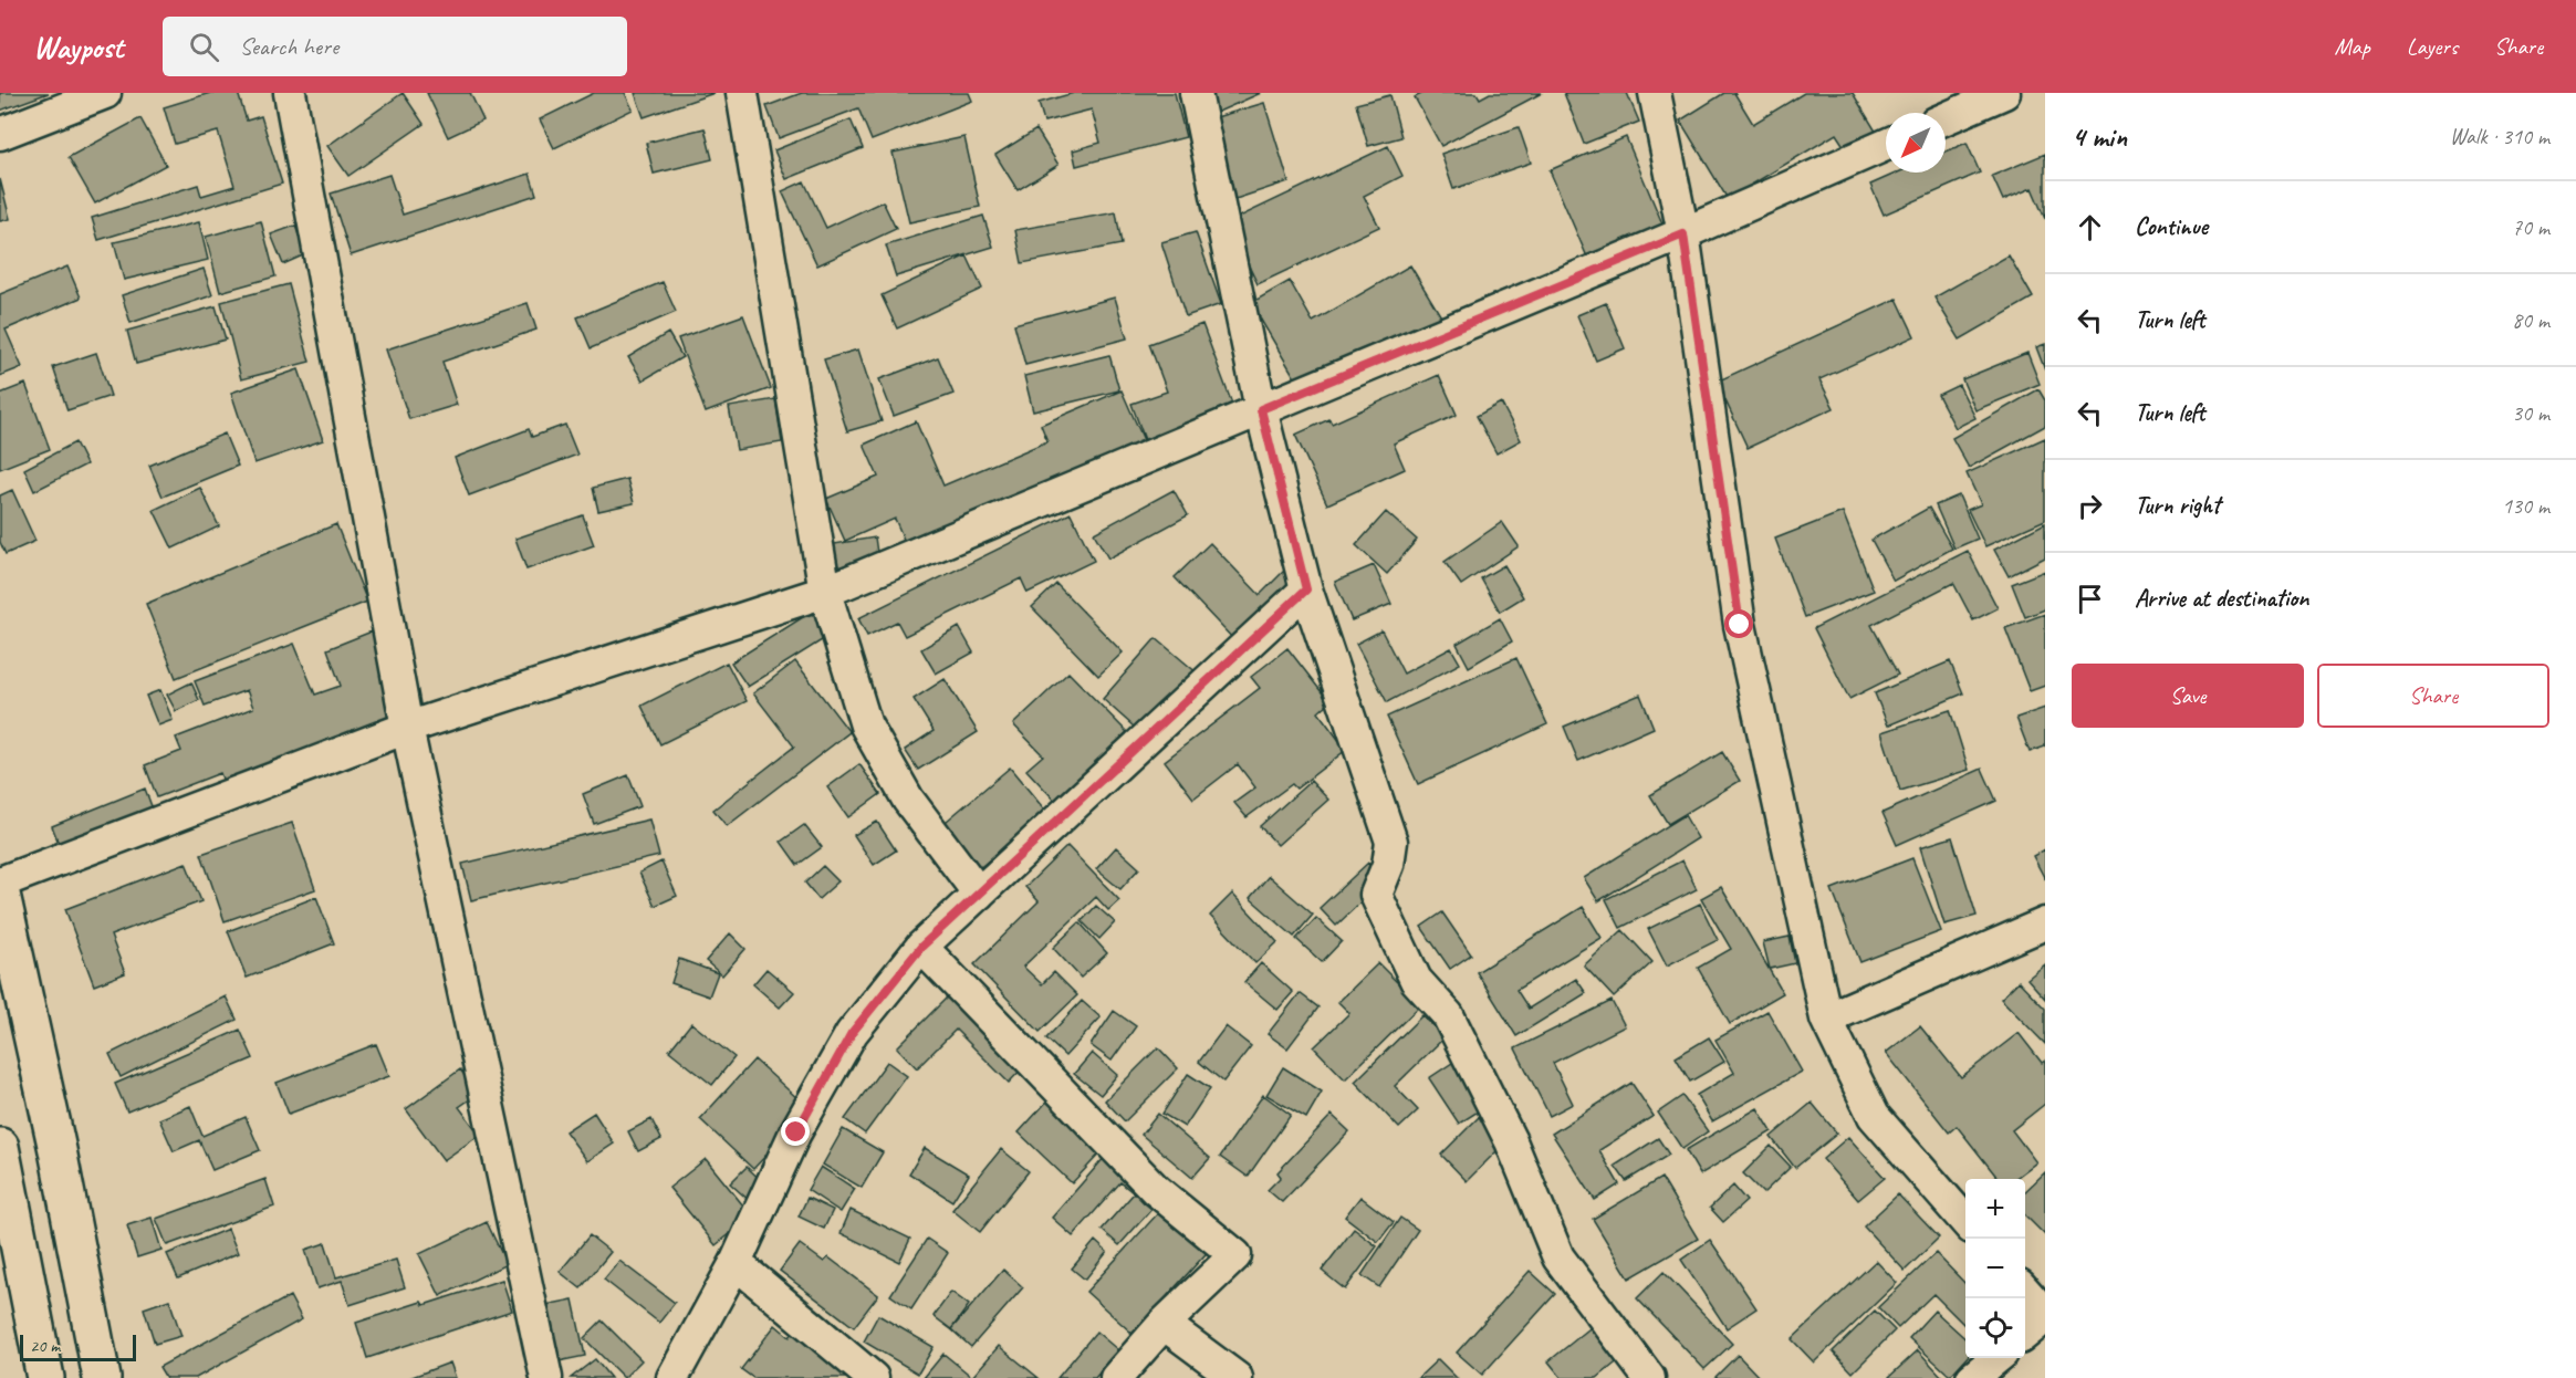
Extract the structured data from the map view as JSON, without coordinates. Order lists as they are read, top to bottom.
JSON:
{
  "scale_bar": "20 m",
  "north": "bottom left",
  "page": {
    "header": "Waypost",
    "search": "Search here",
    "nav": ["Map", "Layers", "Share"],
    "heading": ["4 min", "Walk · 310 m"],
    "list": [
      ["Continue", "70 m"],
      ["Turn left", "80 m"],
      ["Turn left", "30 m"],
      ["Turn right", "130 m"],
      "Arrive at destination"
    ],
    "buttons": ["Save", "Share"],
    "map_buttons": ["+", "−"],
    "scale": "20 m"
  }
}
